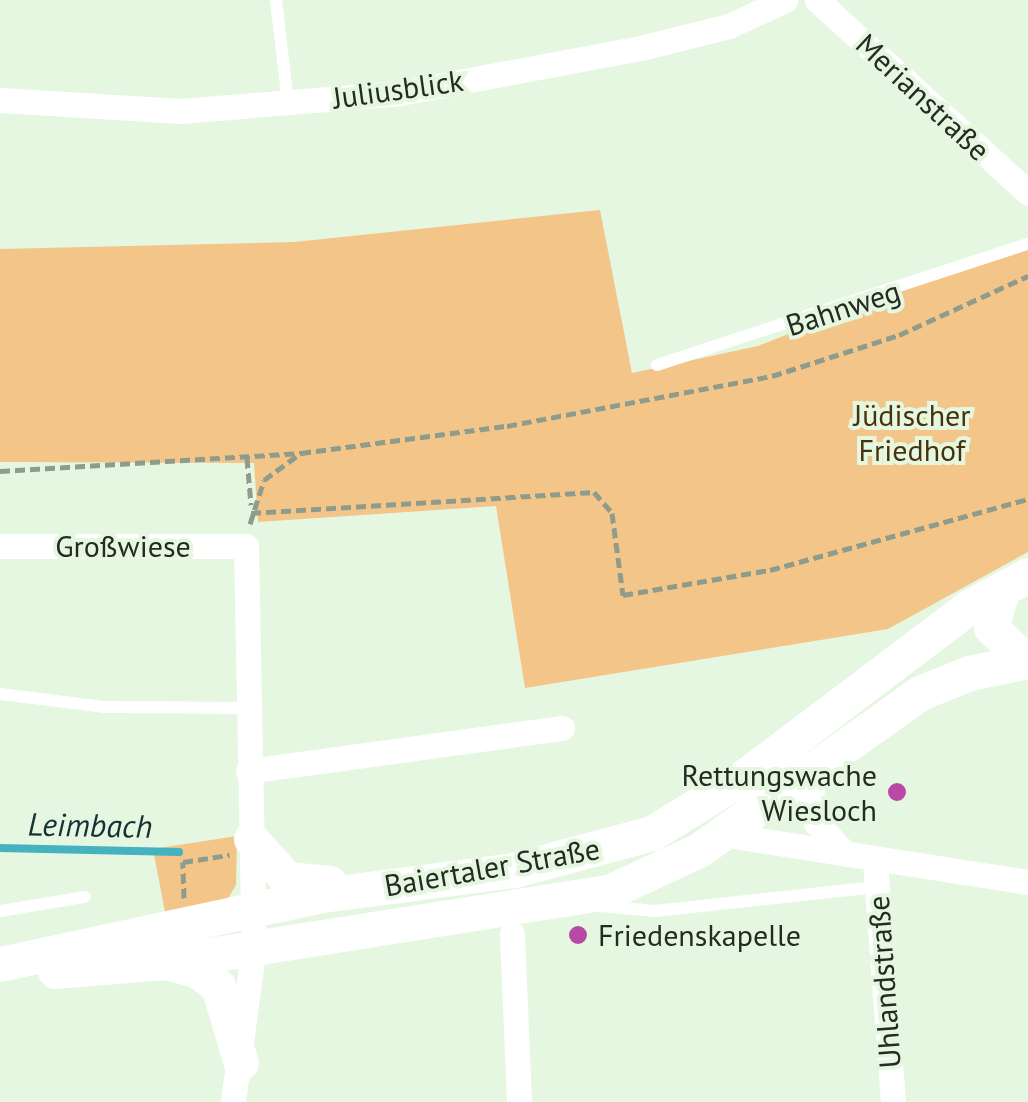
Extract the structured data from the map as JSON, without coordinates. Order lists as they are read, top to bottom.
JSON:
{
  "streets": {
    "main road": ["Baiertaler Straße"],
    "street": [
      "Juliusblick",
      "Merianstraße",
      "Großwiese",
      "Uhlandstraße"
    ],
    "lane": ["Bahnweg"]
  },
  "water": ["Leimbach"],
  "parks": ["Jüdischer Friedhof"],
  "places": ["Rettungswache Wiesloch", "Friedenskapelle"]
}
